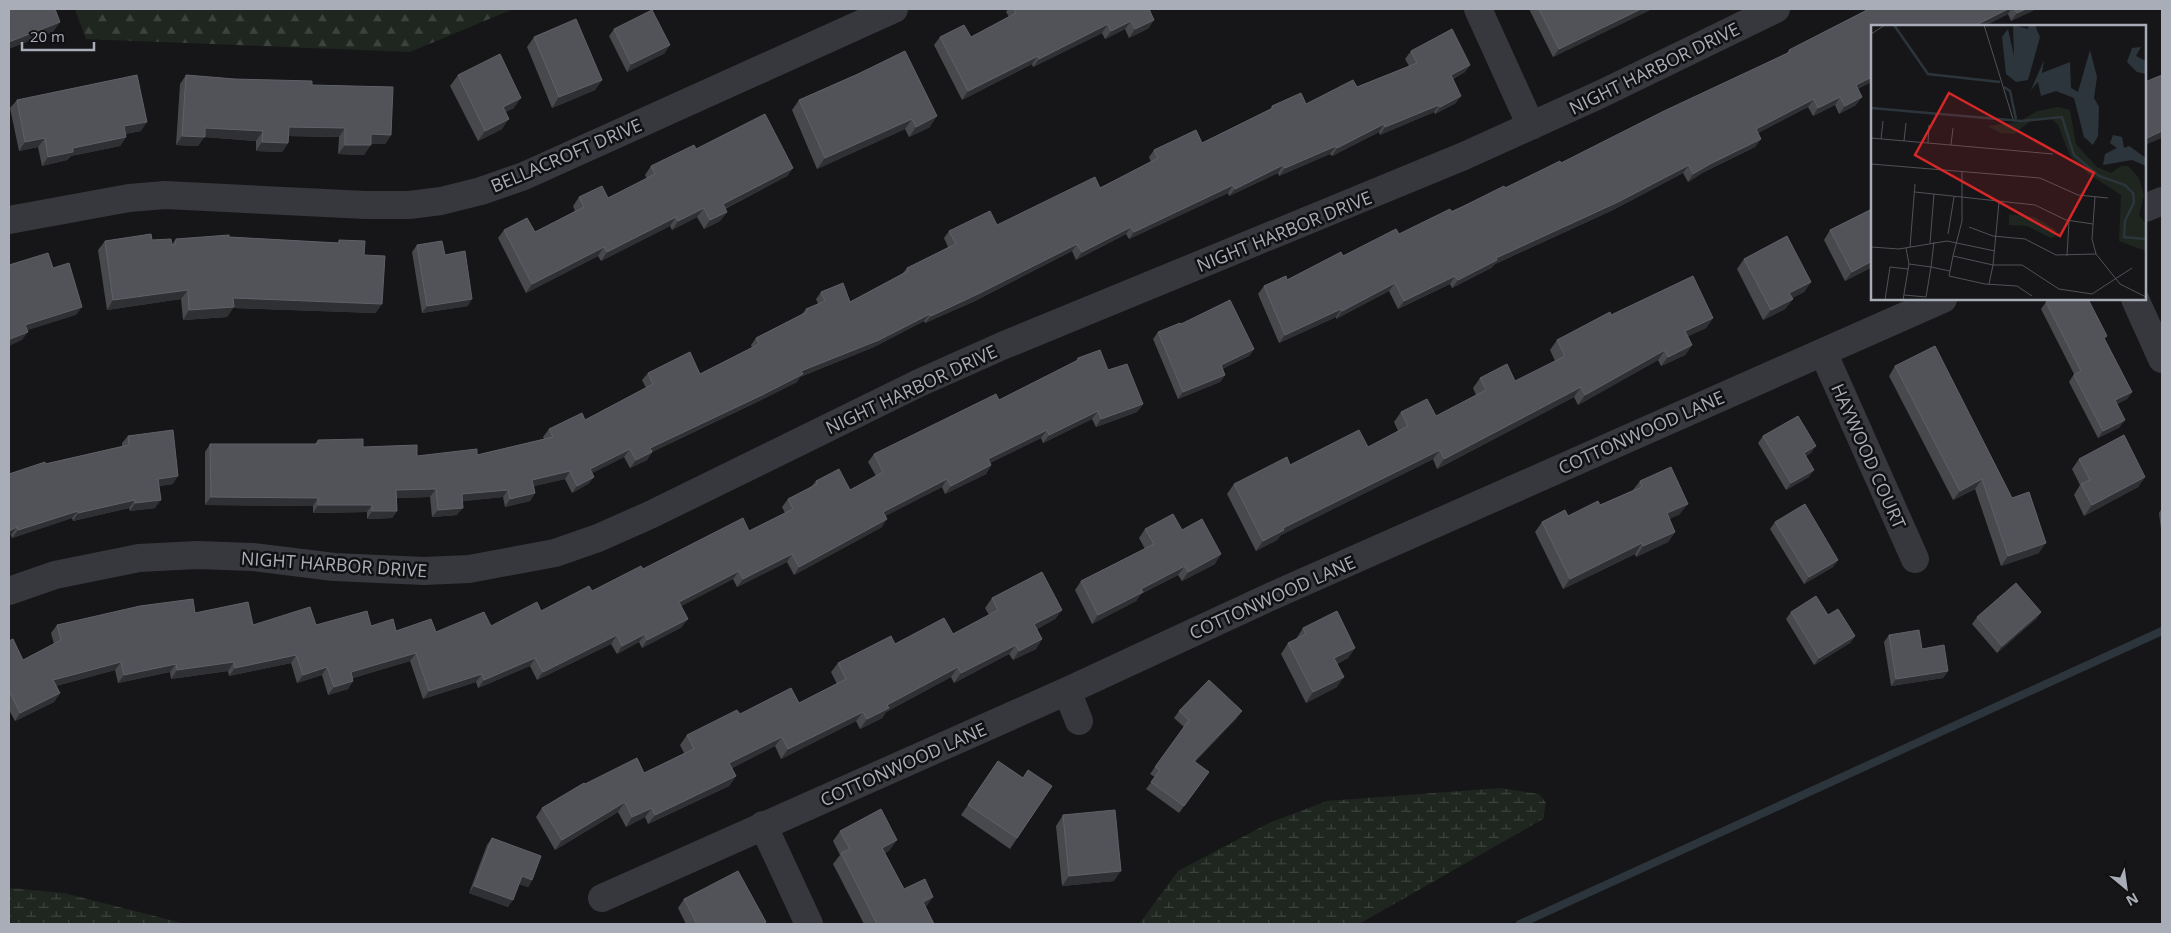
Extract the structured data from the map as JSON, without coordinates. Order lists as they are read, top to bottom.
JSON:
{
  "streets": {
    "street": [
      "NIGHT HARBOR DRIVE",
      "BELLACROFT DRIVE",
      "COTTONWOOD LANE",
      "HAYWOOD COURT"
    ]
  },
  "crossings": [
    ["COTTONWOOD LANE", "HAYWOOD COURT"]
  ],
  "scale_bar": "20 m",
  "north": "bottom right"
}
